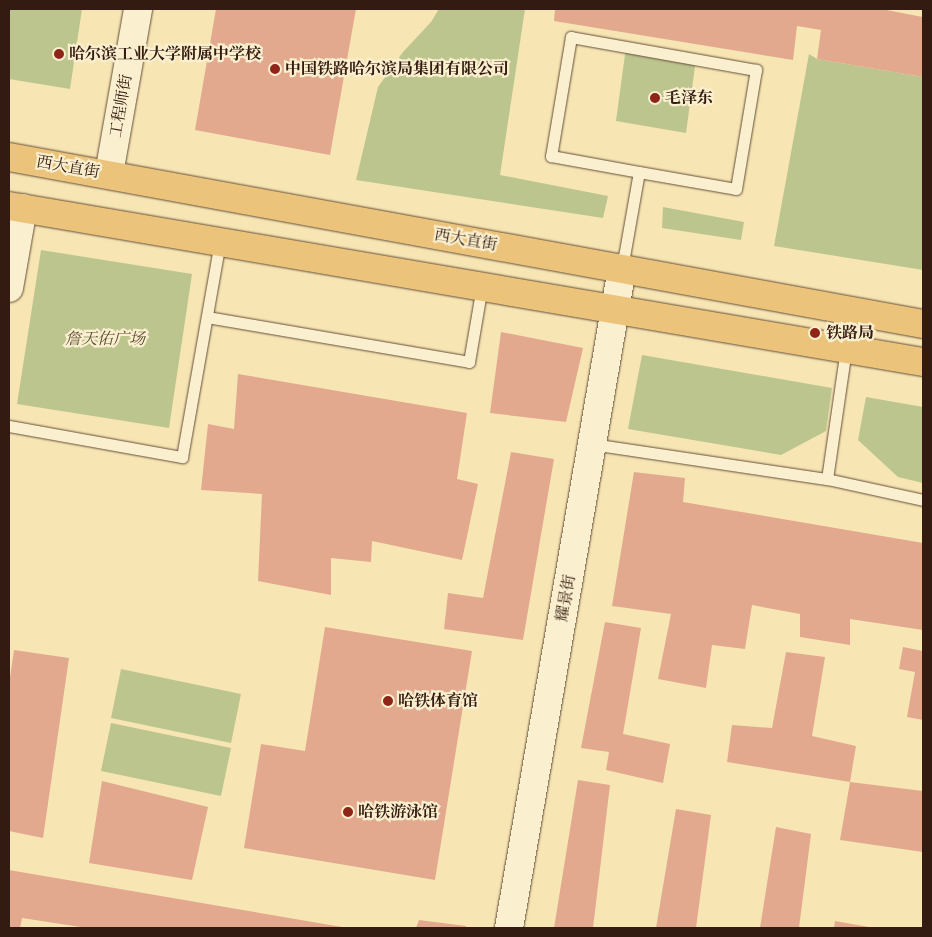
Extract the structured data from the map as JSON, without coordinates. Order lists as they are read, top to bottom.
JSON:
{
  "streets": {
    "main road": ["西大直街"],
    "street": ["工程师街", "耀景街"]
  },
  "crossings": [
    ["工程师街", "西大直街"],
    ["西大直街", "耀景街"]
  ],
  "parks": ["詹天佑广场"],
  "places": [
    "哈尔滨工业大学附属中学校",
    "中国铁路哈尔滨局集团有限公司",
    "毛泽东",
    "铁路局",
    "哈铁体育馆",
    "哈铁游泳馆"
  ]
}
